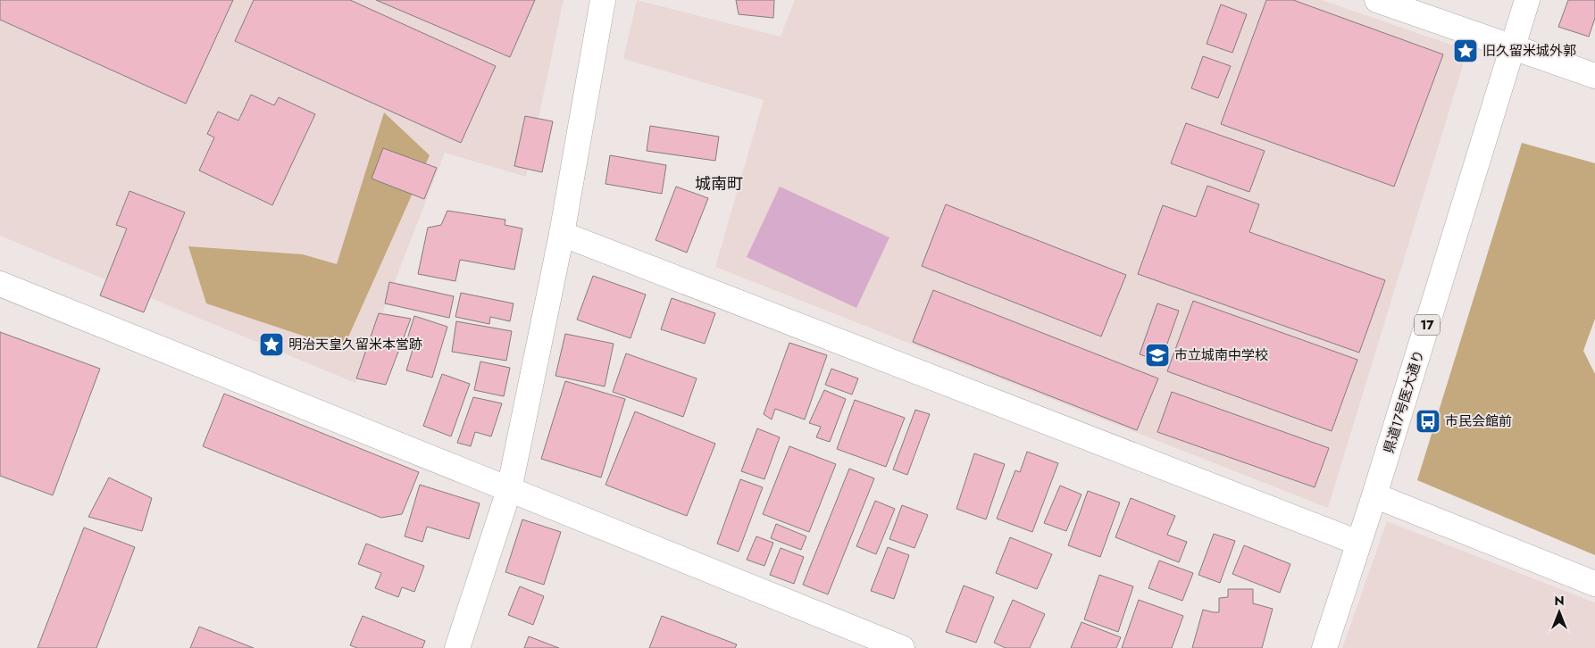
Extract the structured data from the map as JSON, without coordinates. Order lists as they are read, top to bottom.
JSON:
{
  "streets": {
    "street": ["17", "県道17号医大通り"]
  },
  "districts": ["城南町"],
  "places": {
    "place": ["旧久留米城外郭", "明治天皇久留米本営跡"],
    "school or university": ["市立城南中学校"],
    "bus stop": ["市民会館前"]
  },
  "north": "top"
}
